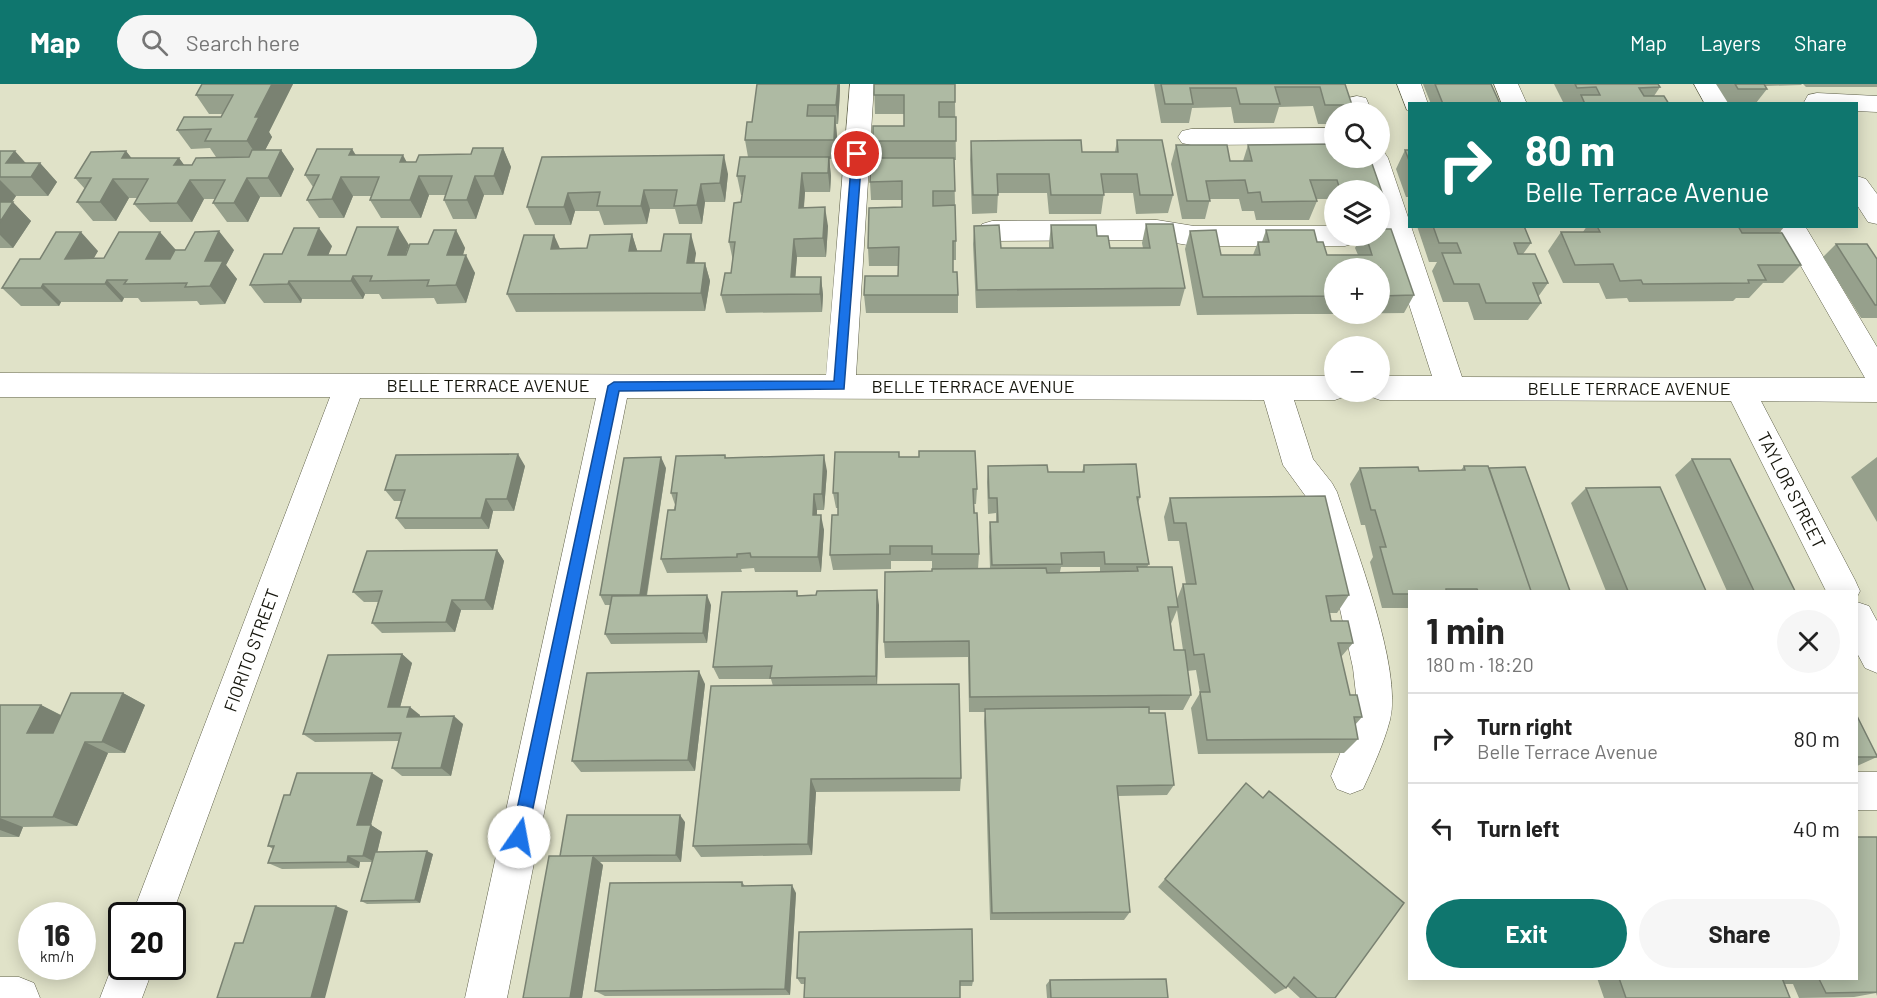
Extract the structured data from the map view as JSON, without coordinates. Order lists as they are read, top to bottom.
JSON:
{
  "streets": {
    "street": ["BELLE TERRACE AVENUE", "TAYLOR STREET", "FIORITO STREET"]
  },
  "crossings": [
    ["BELLE TERRACE AVENUE", "TAYLOR STREET"],
    ["BELLE TERRACE AVENUE", "FIORITO STREET"]
  ],
  "page": {
    "header": "Map",
    "search": "Search here",
    "nav": ["Map", "Layers", "Share"],
    "map_buttons": ["+", "−"],
    "turn": ["80 m", "Belle Terrace Avenue"],
    "heading": ["1 min", "180 m · 18:20"],
    "list": [
      {
        "name": "Turn right",
        "note": "Belle Terrace Avenue",
        "value": "80 m"
      },
      {
        "name": "Turn left",
        "value": "40 m"
      }
    ],
    "buttons": ["Exit", "Share"],
    "speed": "16 km/h",
    "limit": "20"
  }
}
